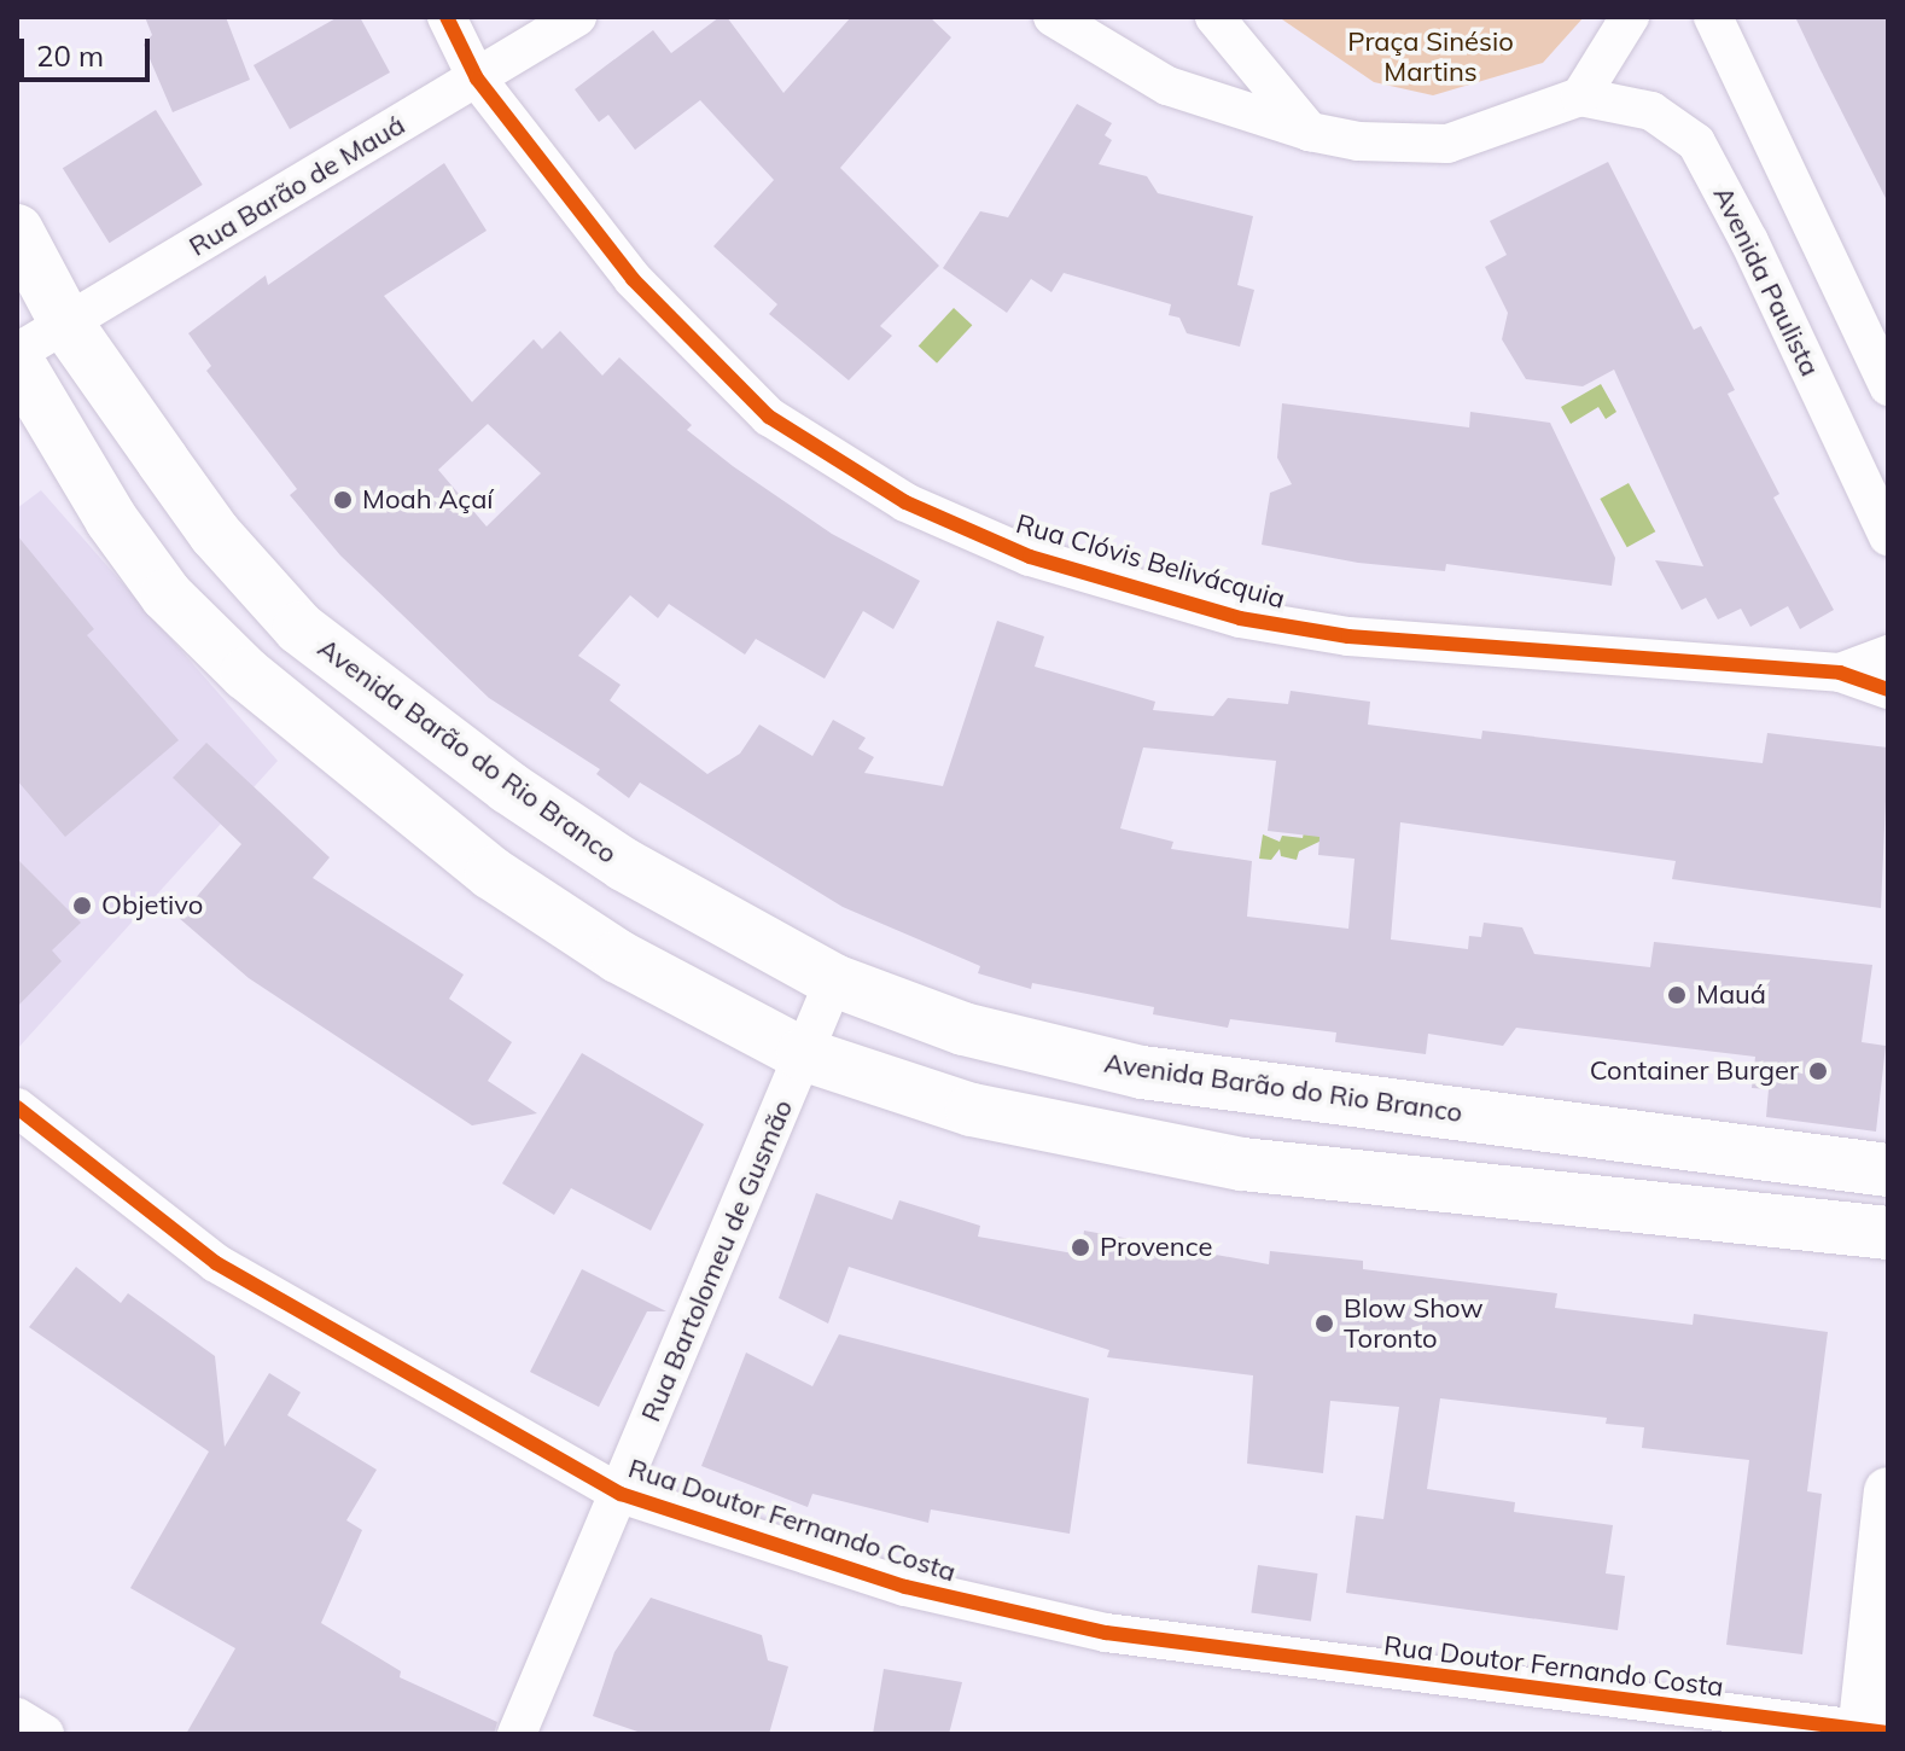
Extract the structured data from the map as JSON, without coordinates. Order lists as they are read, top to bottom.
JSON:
{
  "streets": {
    "main road": ["Avenida Barão do Rio Branco"],
    "street": [
      "Rua Barão de Mauá",
      "Avenida Paulista",
      "Rua Clóvis Belivácquia",
      "Rua Bartolomeu de Gusmão",
      "Rua Doutor Fernando Costa"
    ]
  },
  "crossings": [
    ["Rua Barão de Mauá", "Rua Clóvis Belivácquia"],
    ["Rua Barão de Mauá", "Avenida Barão do Rio Branco"],
    ["Avenida Barão do Rio Branco", "Rua Bartolomeu de Gusmão"],
    ["Rua Bartolomeu de Gusmão", "Rua Doutor Fernando Costa"]
  ],
  "parks": ["Praça Sinésio Martins"],
  "places": [
    "Moah Açaí",
    "Objetivo",
    "Mauá",
    "Container Burger",
    "Provence",
    "Blow Show Toronto"
  ],
  "scale_bar": "20 m"
}
